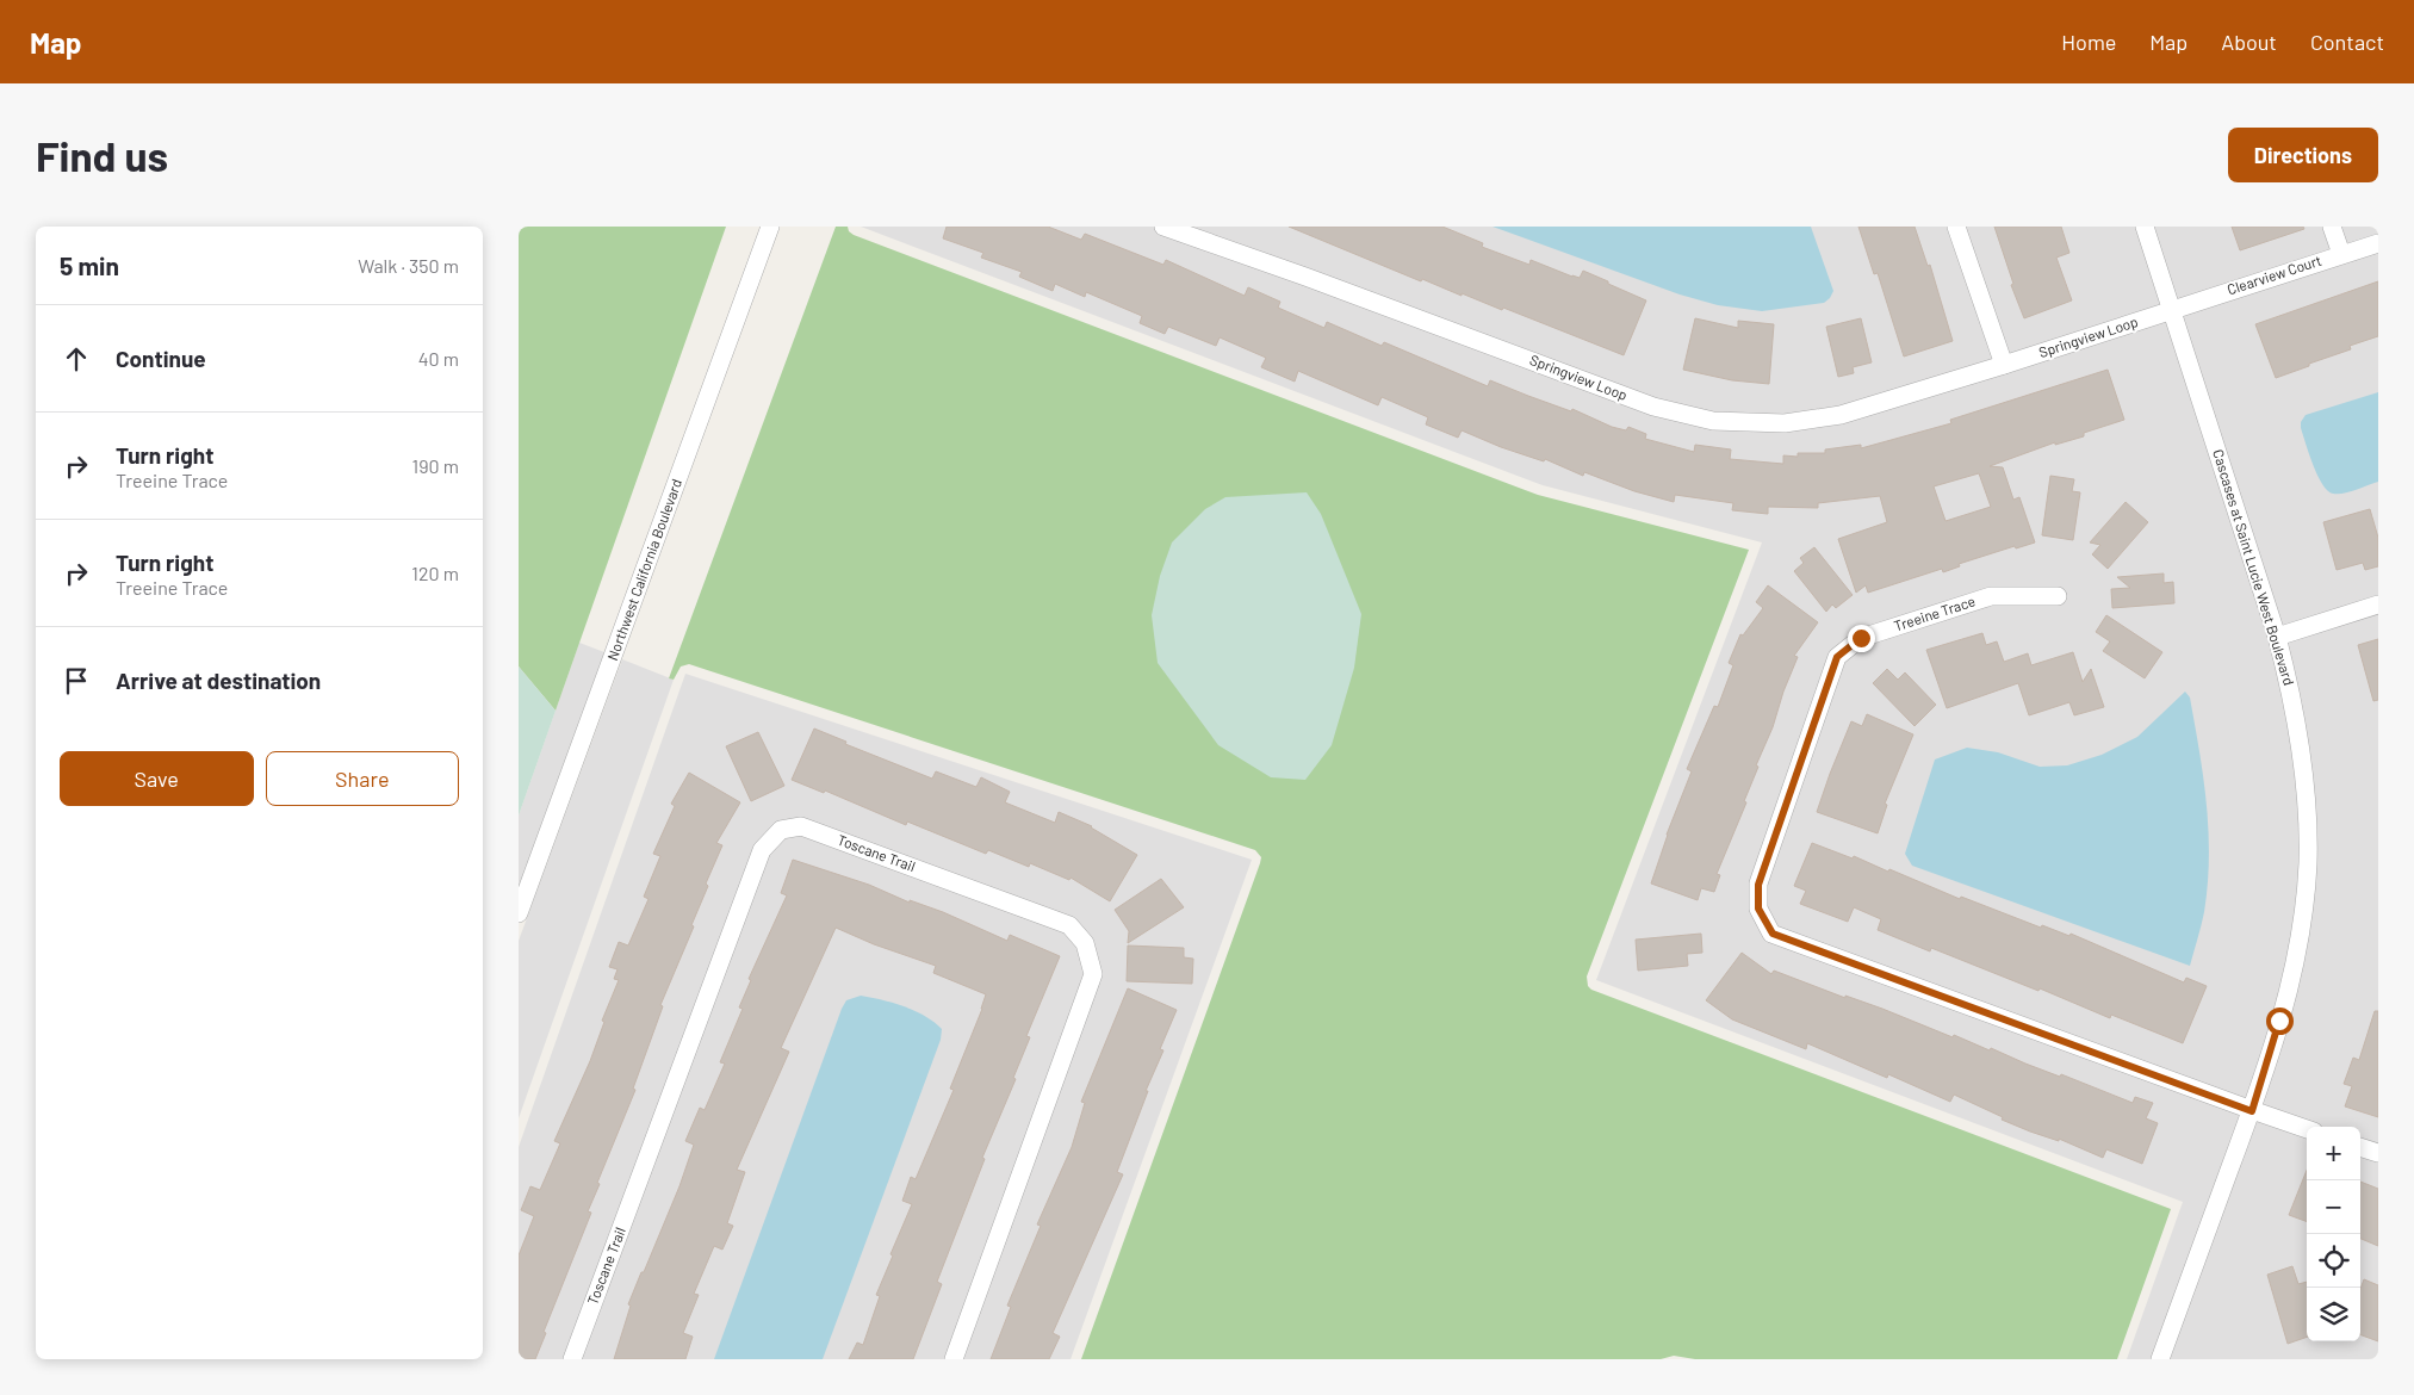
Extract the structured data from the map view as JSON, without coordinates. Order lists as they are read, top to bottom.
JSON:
{
  "streets": {
    "street": [
      "Clearview Court",
      "Springview Loop",
      "Cascases at Saint Lucie West Boulevard",
      "Northwest California Boulevard",
      "Treeine Trace",
      "Toscane Trail"
    ]
  },
  "crossings": [
    ["Clearview Court", "Springview Loop"],
    ["Clearview Court", "Cascases at Saint Lucie West Boulevard"],
    ["Springview Loop", "Cascases at Saint Lucie West Boulevard"],
    ["Cascases at Saint Lucie West Boulevard", "Treeine Trace"]
  ],
  "page": {
    "header": "Map",
    "nav": [
      "Home",
      "Map",
      "About",
      "Contact"
    ],
    "buttons": [
      "Directions",
      ["Save", "Share"]
    ],
    "title": "Find us",
    "heading": ["5 min", "Walk · 350 m"],
    "list": [
      ["Continue", "40 m"],
      ["Turn right", "Treeine Trace", "190 m"],
      ["Turn right", "Treeine Trace", "120 m"],
      "Arrive at destination"
    ],
    "map_buttons": ["+", "−"]
  }
}
